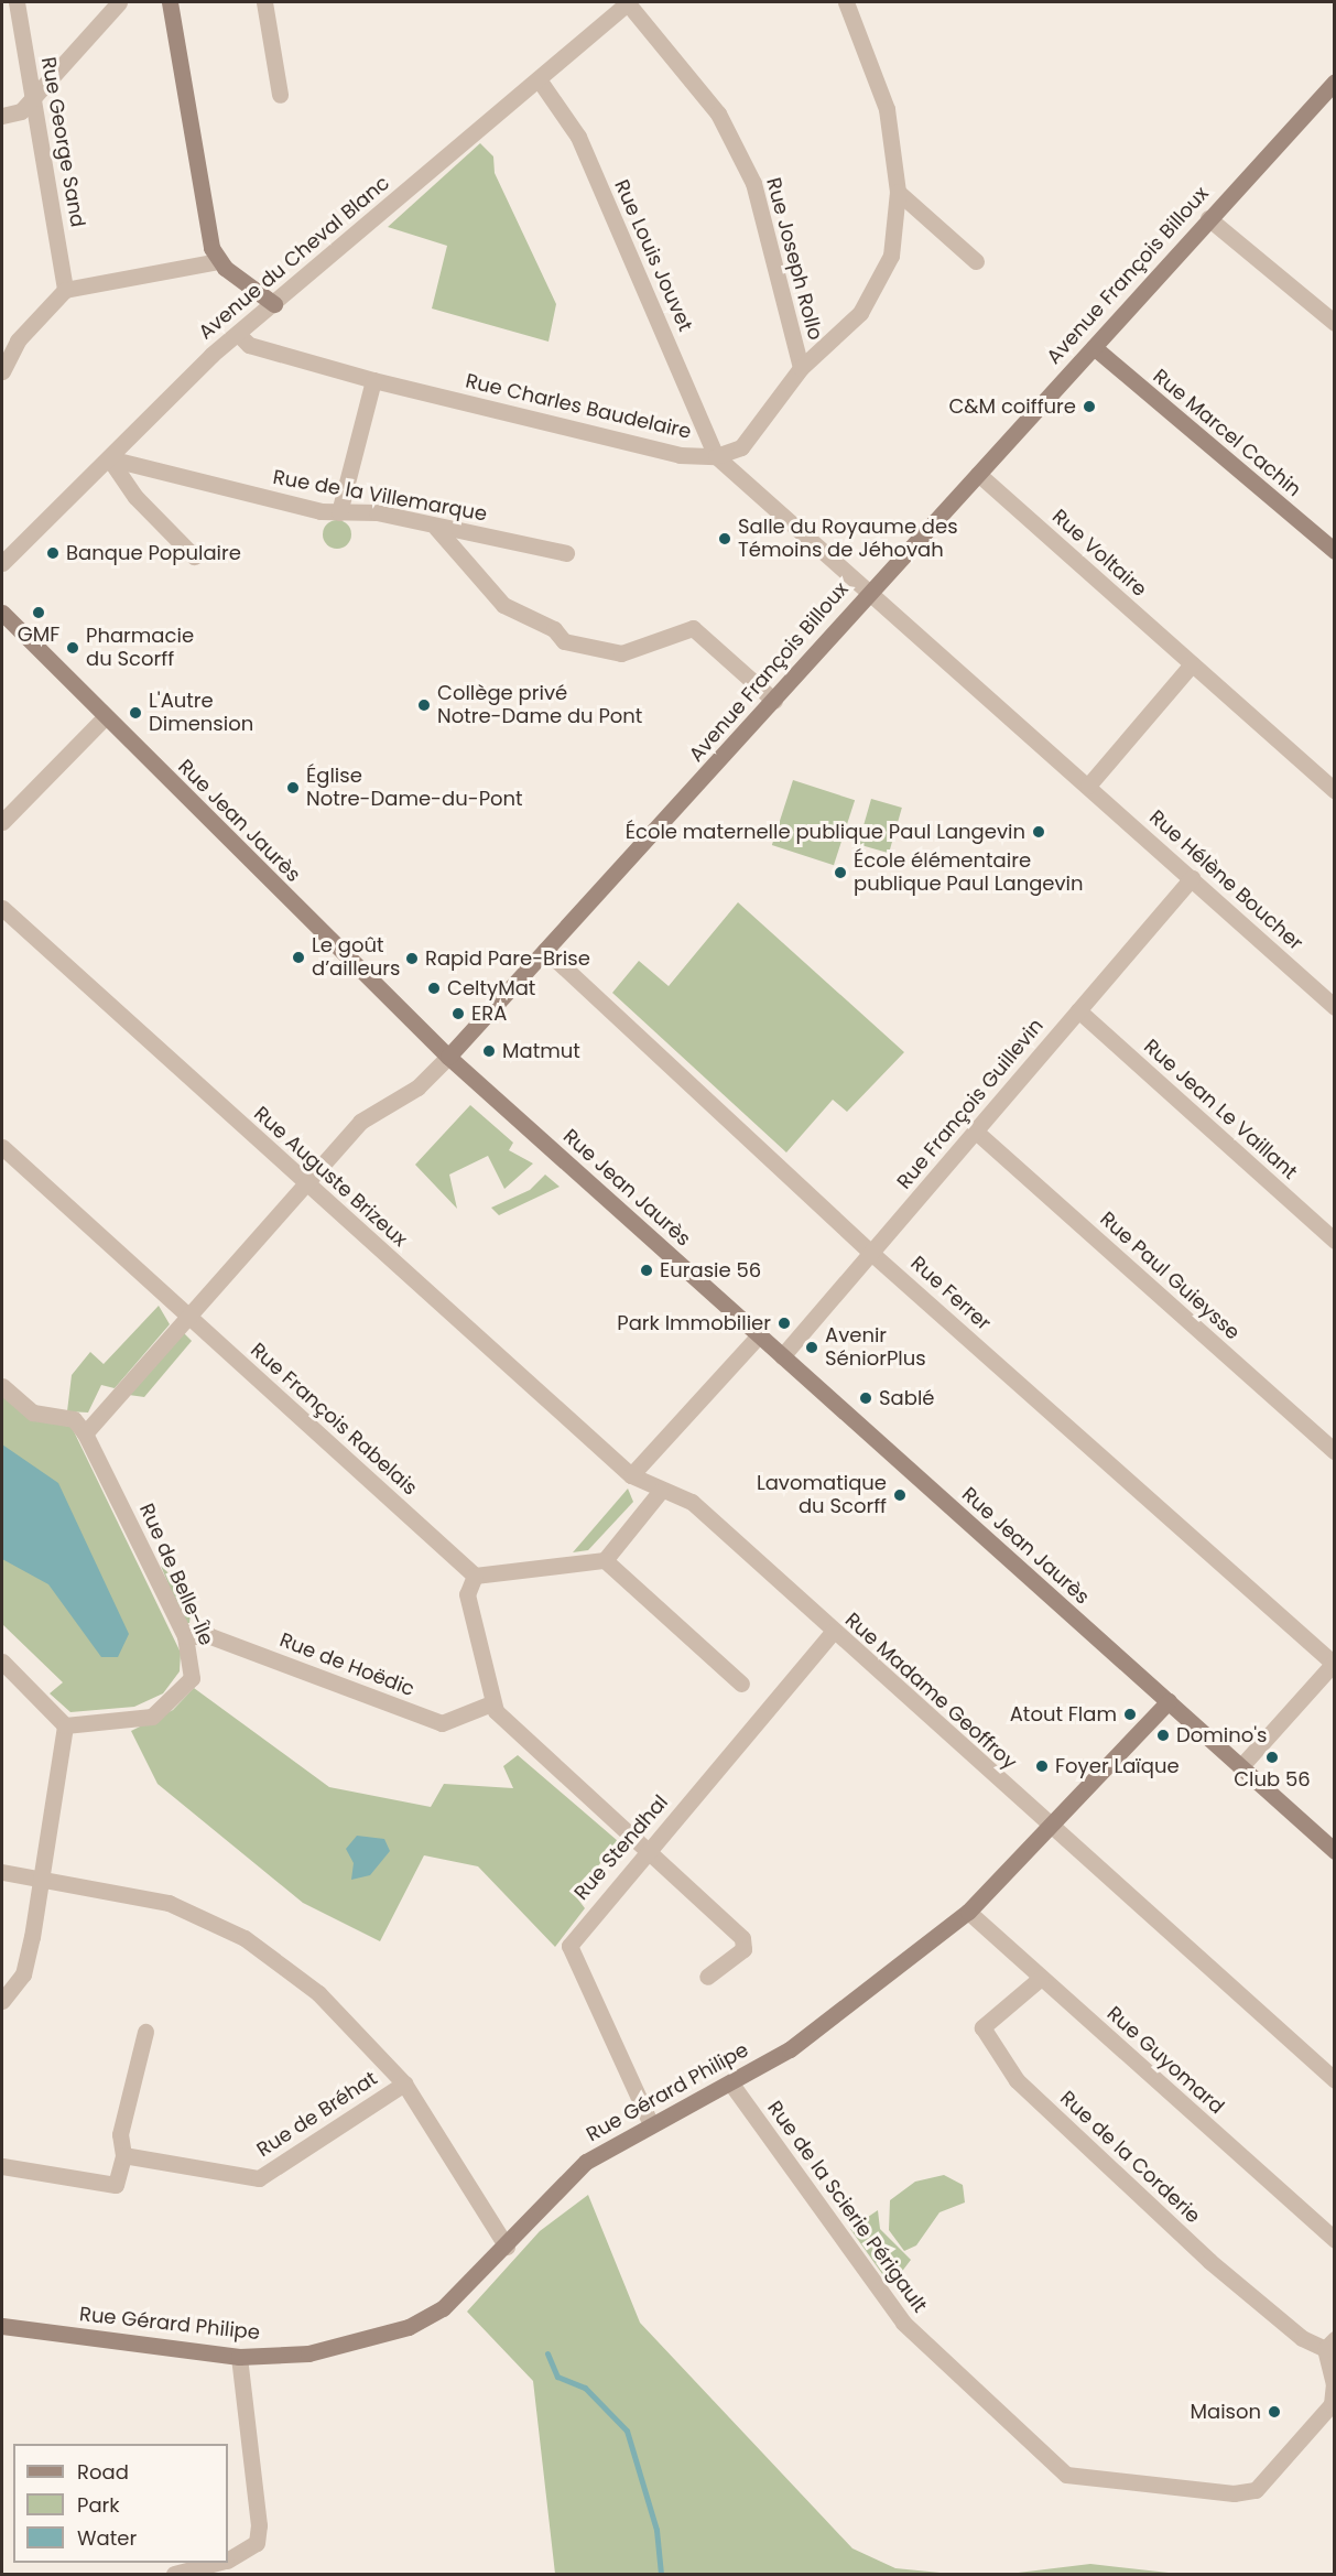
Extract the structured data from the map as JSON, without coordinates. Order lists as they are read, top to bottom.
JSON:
{
  "streets": {
    "main road": [
      "Avenue François Billoux",
      "Rue Marcel Cachin",
      "Rue Jean Jaurès",
      "Rue Gérard Philipe"
    ],
    "street": [
      "Rue George Sand",
      "Rue Louis Jouvet",
      "Avenue du Cheval Blanc",
      "Rue Joseph Rollo",
      "Rue Charles Baudelaire",
      "Rue de la Villemarque",
      "Rue Voltaire",
      "Rue Hélène Boucher",
      "Rue François Guillevin",
      "Rue Jean Le Vaillant",
      "Rue Auguste Brizeux",
      "Rue Paul Guieysse",
      "Rue Ferrer",
      "Rue François Rabelais",
      "Rue de Belle-Île",
      "Rue de Hoëdic",
      "Rue Madame Geoffroy",
      "Rue Stendhal",
      "Rue Guyomard",
      "Rue de Bréhat",
      "Rue de la Corderie",
      "Rue de la Scierie Périgault"
    ]
  },
  "crossings": [
    ["Rue Louis Jouvet", "Avenue du Cheval Blanc"],
    ["Rue Louis Jouvet", "Rue Charles Baudelaire"],
    ["Avenue du Cheval Blanc", "Rue Joseph Rollo"],
    ["Avenue du Cheval Blanc", "Rue Charles Baudelaire"],
    ["Avenue du Cheval Blanc", "Rue de la Villemarque"],
    ["Avenue François Billoux", "Rue Marcel Cachin"],
    ["Avenue François Billoux", "Rue Voltaire"],
    ["Avenue François Billoux", "Rue Jean Jaurès"],
    ["Avenue François Billoux", "Rue Hélène Boucher"],
    ["Avenue François Billoux", "Rue Ferrer"],
    ["Rue Jean Jaurès", "Rue François Guillevin"],
    ["Rue Jean Jaurès", "Rue Gérard Philipe"],
    ["Rue Hélène Boucher", "Rue François Guillevin"],
    ["Rue François Guillevin", "Rue Jean Le Vaillant"],
    ["Rue François Guillevin", "Rue Paul Guieysse"],
    ["Rue François Guillevin", "Rue Ferrer"],
    ["Rue Auguste Brizeux", "Rue Madame Geoffroy"],
    ["Rue de Belle-Île", "Rue de Hoëdic"],
    ["Rue Madame Geoffroy", "Rue Stendhal"],
    ["Rue Madame Geoffroy", "Rue Gérard Philipe"],
    ["Rue Stendhal", "Rue Gérard Philipe"],
    ["Rue Guyomard", "Rue Gérard Philipe"],
    ["Rue Guyomard", "Rue de la Corderie"],
    ["Rue Gérard Philipe", "Rue de la Scierie Périgault"],
    ["Rue de la Corderie", "Rue de la Scierie Périgault"]
  ],
  "places": [
    "C&M coiffure",
    "Salle du Royaume des Témoins de Jéhovah",
    "Banque Populaire",
    "GMF",
    "Pharmacie du Scorff",
    "Collège privé Notre-Dame du Pont",
    "L'Autre Dimension",
    "Église Notre-Dame-du-Pont",
    "École maternelle publique Paul Langevin",
    "École élémentaire publique Paul Langevin",
    "Le goût d’ailleurs",
    "Rapid Pare-Brise",
    "CeltyMat",
    "ERA",
    "Matmut",
    "Eurasie 56",
    "Park Immobilier",
    "Avenir SéniorPlus",
    "Sablé",
    "Lavomatique du Scorff",
    "Atout Flam",
    "Domino's",
    "Club 56",
    "Foyer Laïque",
    "Maison"
  ],
  "legend": ["Road", "Park", "Water"]
}
